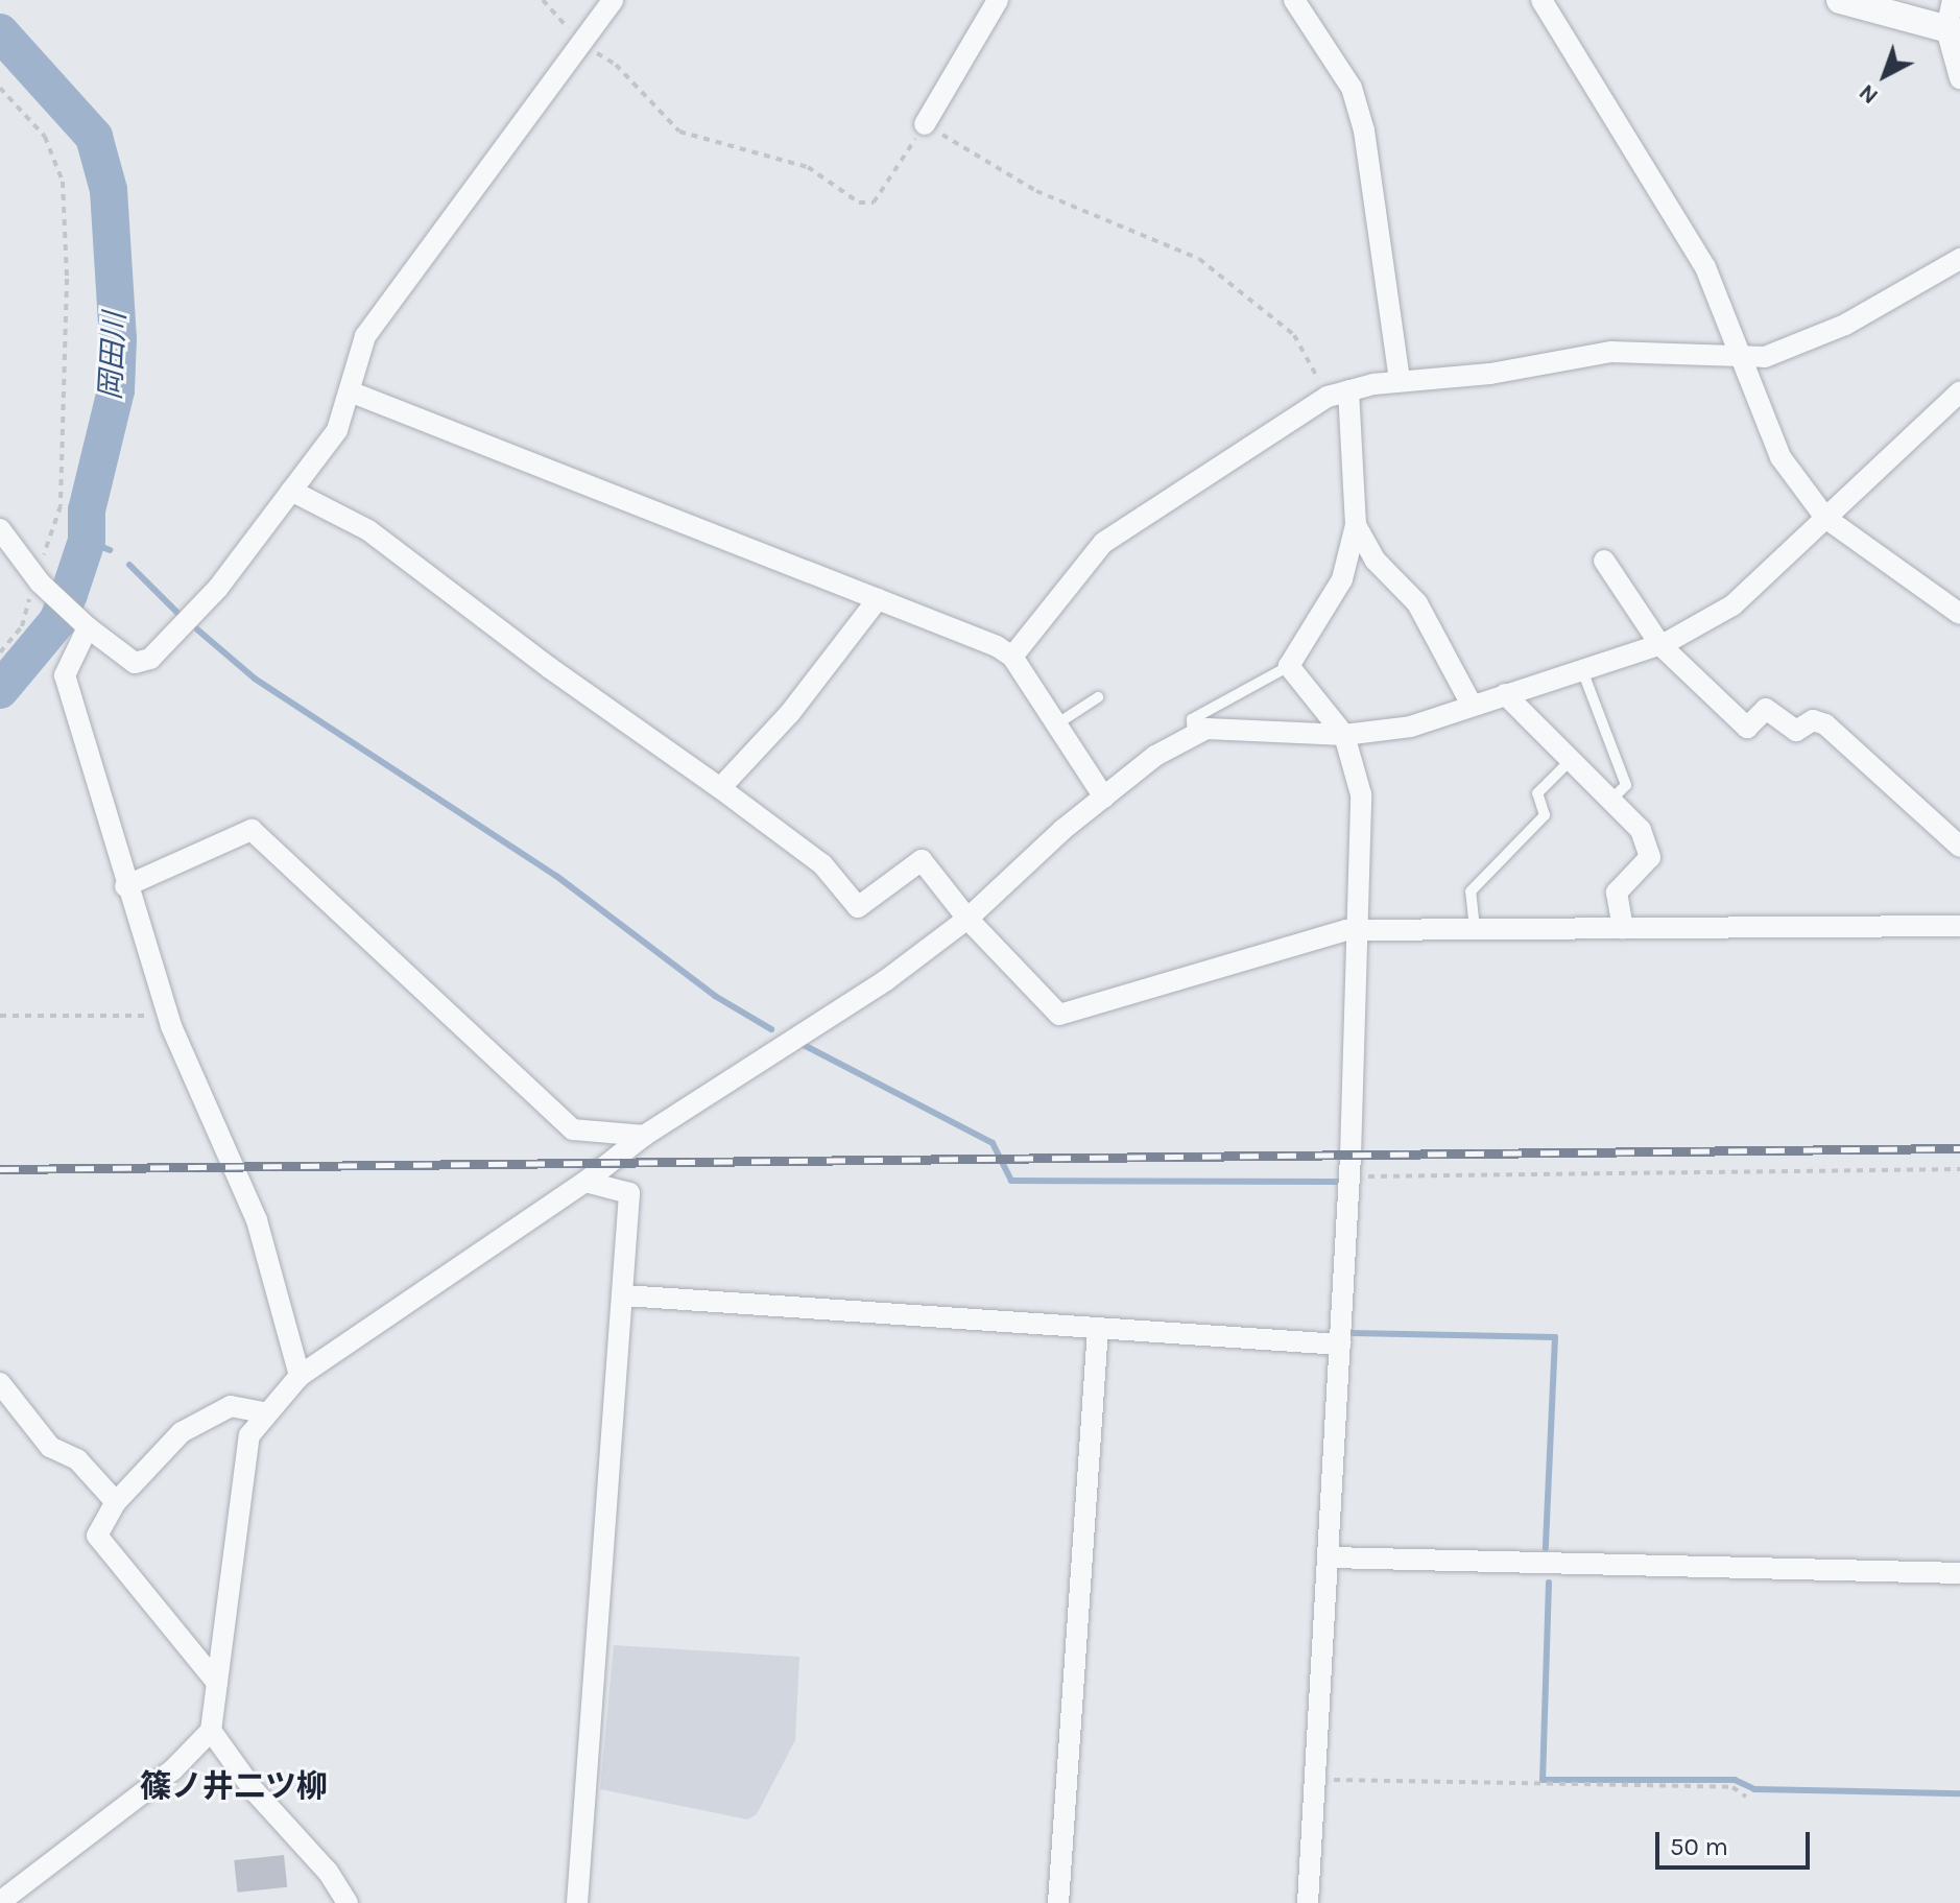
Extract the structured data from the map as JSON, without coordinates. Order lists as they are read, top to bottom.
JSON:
{
  "districts": ["篠ノ井二ツ柳"],
  "water": ["岡田川"],
  "scale_bar": "50 m",
  "north": "bottom left"
}
